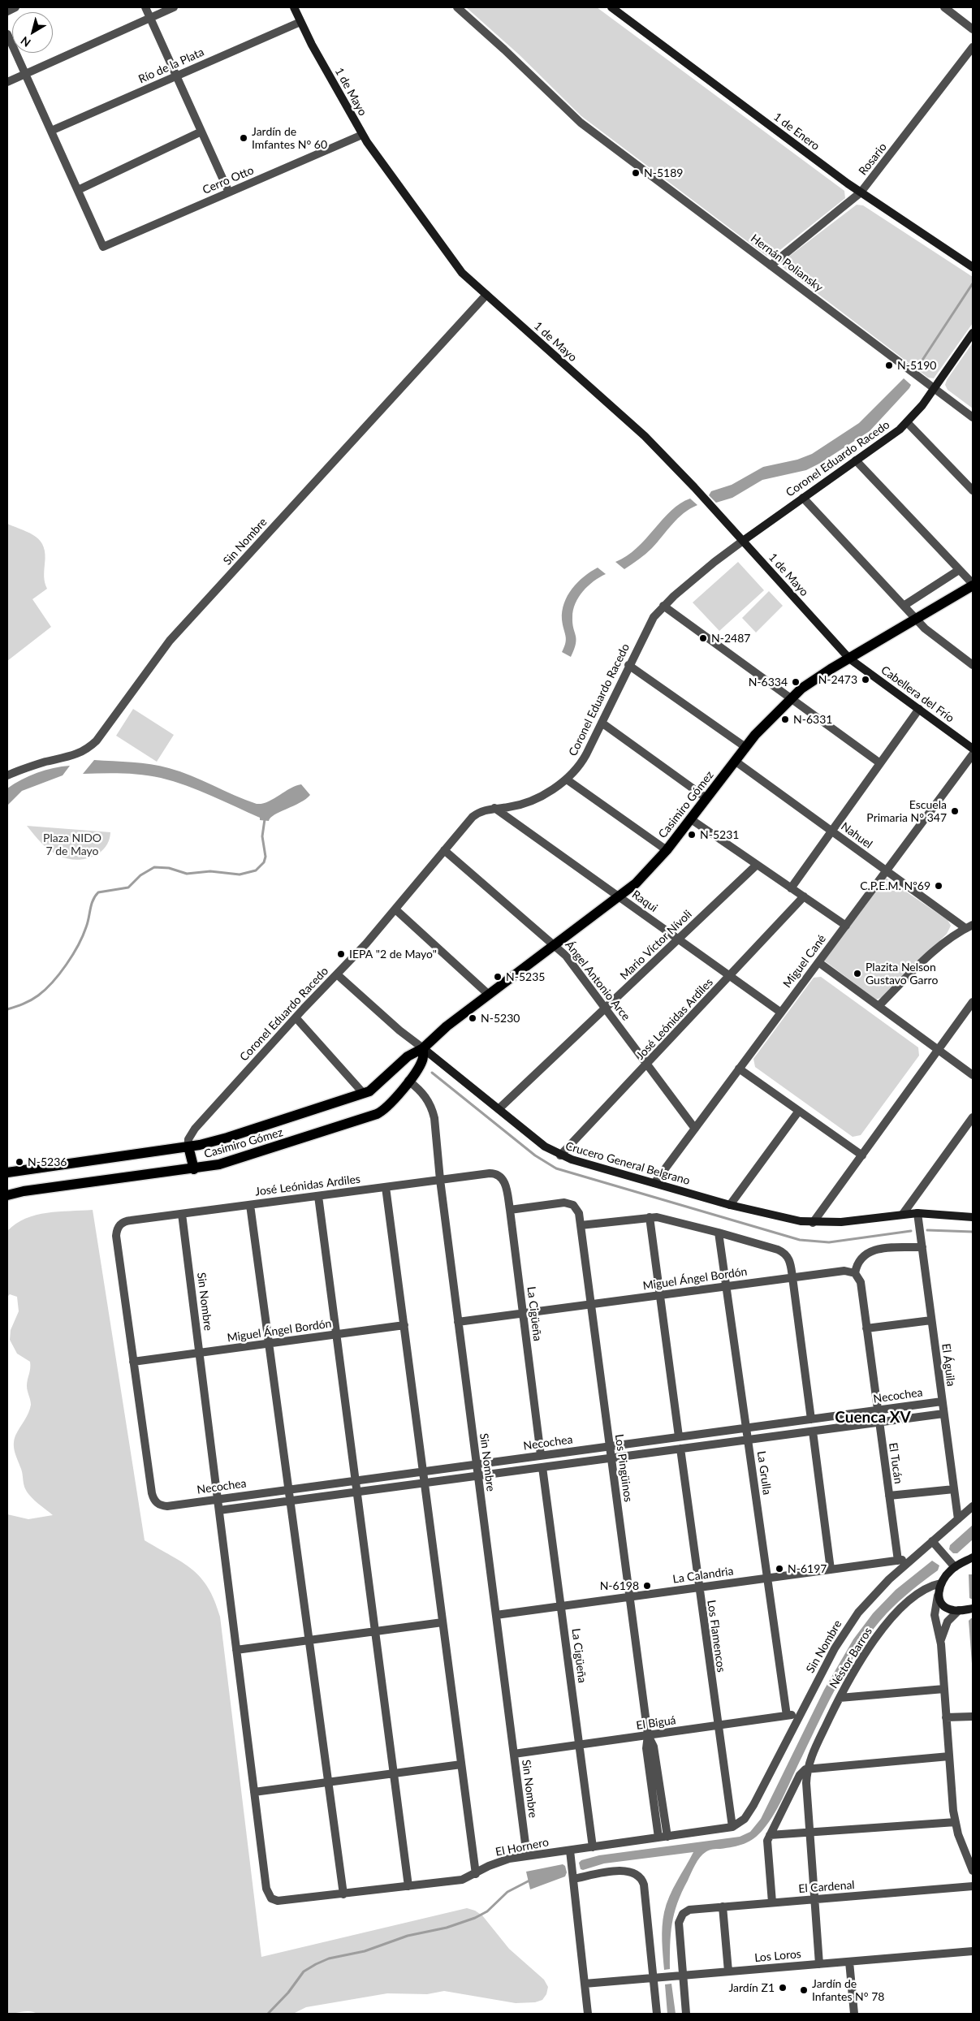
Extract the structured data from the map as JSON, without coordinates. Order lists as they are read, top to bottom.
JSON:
{
  "streets": {
    "main road": ["Casimiro Gómez"],
    "street": [
      "Río de la Plata",
      "1 de Mayo",
      "1 de Enero",
      "Rosario",
      "Cerro Otto",
      "Hernán Poliansky",
      "Coronel Eduardo Racedo",
      "Sin Nombre",
      "Cabellera del Frío",
      "Nahuel",
      "Raqui",
      "Mario Víctor Nívoli",
      "Miguel Cané",
      "Ángel Antonio Arce",
      "José Leónidas Ardiles",
      "Crucero General Belgrano",
      "Miguel Ángel Bordón",
      "La Cigüeña",
      "El Águila",
      "Necochea",
      "El Tucán",
      "Los Pingüinos",
      "La Grulla",
      "La Calandria",
      "Los Flamencos",
      "Néstor Barros",
      "El Biguá",
      "El Hornero",
      "El Cardenal",
      "Los Loros"
    ]
  },
  "crossings": [
    ["Río de la Plata", "1 de Mayo"],
    ["1 de Mayo", "Cerro Otto"],
    ["1 de Mayo", "Coronel Eduardo Racedo"],
    ["1 de Mayo", "Sin Nombre"],
    ["1 de Mayo", "Cabellera del Frío"],
    ["1 de Mayo", "Casimiro Gómez"],
    ["1 de Enero", "Rosario"],
    ["Rosario", "Hernán Poliansky"],
    ["Hernán Poliansky", "Coronel Eduardo Racedo"],
    ["Coronel Eduardo Racedo", "Casimiro Gómez"],
    ["Coronel Eduardo Racedo", "Raqui"],
    ["Coronel Eduardo Racedo", "Ángel Antonio Arce"],
    ["Coronel Eduardo Racedo", "Crucero General Belgrano"],
    ["Sin Nombre", "Casimiro Gómez"],
    ["Sin Nombre", "José Leónidas Ardiles"],
    ["Sin Nombre", "Miguel Ángel Bordón"],
    ["Sin Nombre", "El Águila"],
    ["Sin Nombre", "Necochea"],
    ["Sin Nombre", "La Calandria"],
    ["Sin Nombre", "Los Flamencos"],
    ["Sin Nombre", "El Biguá"],
    ["Sin Nombre", "El Hornero"],
    ["Cabellera del Frío", "Casimiro Gómez"],
    ["Casimiro Gómez", "Nahuel"],
    ["Casimiro Gómez", "Raqui"],
    ["Casimiro Gómez", "Ángel Antonio Arce"],
    ["Casimiro Gómez", "Crucero General Belgrano"],
    ["Nahuel", "Miguel Cané"],
    ["Raqui", "Mario Víctor Nívoli"],
    ["Raqui", "Miguel Cané"],
    ["Raqui", "José Leónidas Ardiles"],
    ["Mario Víctor Nívoli", "Ángel Antonio Arce"],
    ["Mario Víctor Nívoli", "Crucero General Belgrano"],
    ["Miguel Cané", "Ángel Antonio Arce"],
    ["Miguel Cané", "Crucero General Belgrano"],
    ["Ángel Antonio Arce", "José Leónidas Ardiles"],
    ["José Leónidas Ardiles", "Crucero General Belgrano"],
    ["José Leónidas Ardiles", "Miguel Ángel Bordón"],
    ["José Leónidas Ardiles", "La Cigüeña"],
    ["José Leónidas Ardiles", "Necochea"],
    ["Crucero General Belgrano", "El Águila"],
    ["Miguel Ángel Bordón", "La Cigüeña"],
    ["Miguel Ángel Bordón", "Necochea"],
    ["Miguel Ángel Bordón", "El Tucán"],
    ["Miguel Ángel Bordón", "Los Pingüinos"],
    ["Miguel Ángel Bordón", "La Grulla"],
    ["La Cigüeña", "Necochea"],
    ["La Cigüeña", "Los Pingüinos"],
    ["La Cigüeña", "La Calandria"],
    ["La Cigüeña", "El Biguá"],
    ["La Cigüeña", "El Hornero"],
    ["El Águila", "Necochea"],
    ["Necochea", "El Tucán"],
    ["Necochea", "Los Pingüinos"],
    ["Necochea", "La Grulla"],
    ["Necochea", "Los Flamencos"],
    ["El Tucán", "La Calandria"],
    ["Los Pingüinos", "La Calandria"],
    ["Los Pingüinos", "El Biguá"],
    ["Los Pingüinos", "El Hornero"],
    ["La Grulla", "La Calandria"],
    ["La Grulla", "El Biguá"],
    ["La Calandria", "Los Flamencos"],
    ["Los Flamencos", "El Biguá"],
    ["Los Flamencos", "El Hornero"],
    ["El Cardenal", "Los Loros"]
  ],
  "districts": ["Cuenca XV"],
  "parks": ["Plaza NIDO 7 de Mayo"],
  "places": [
    "Jardín de Imfantes N° 60",
    "N-5189",
    "N-5190",
    "N-2487",
    "N-2473",
    "N-6334",
    "N-6331",
    "Escuela Primaria N° 347",
    "N-5231",
    "C.P.E.M. Nº69",
    "IEPA \"2 de Mayo\"",
    "Plazita Nelson Gustavo Garro",
    "N-5235",
    "N-5230",
    "N-5236",
    "N-6197",
    "N-6198",
    "Jardín Z1",
    "Jardín de Infantes N° 78"
  ],
  "north": "bottom left"
}
